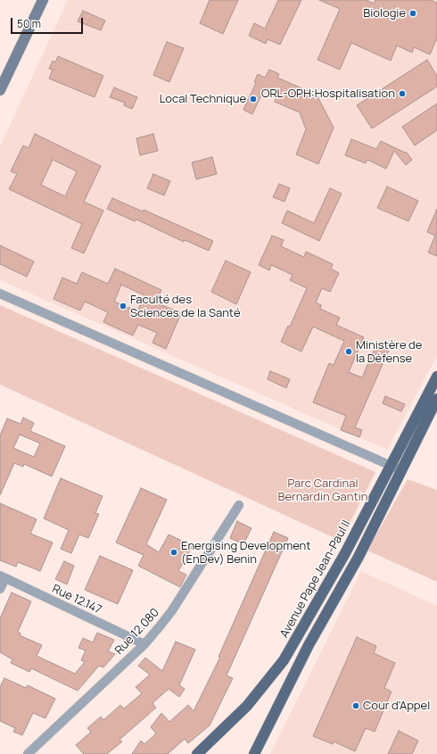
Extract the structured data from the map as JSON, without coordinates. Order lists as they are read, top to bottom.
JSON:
{
  "streets": {
    "main road": ["Avenue Pape Jean-Paul II"],
    "street": ["Rue 12.147", "Rue 12.080"]
  },
  "crossings": [
    ["Rue 12.147", "Rue 12.080"]
  ],
  "parks": ["Parc Cardinal Bernardin Gantin"],
  "places": [
    "Biologie",
    "ORL-OPH:Hospitalisation",
    "Local Technique",
    "Faculté des Sciences de la Santé",
    "Ministère de la Défense",
    "Energising Development (EnDev) Benin",
    "Cour d'Appel"
  ],
  "scale_bar": "50 m"
}
